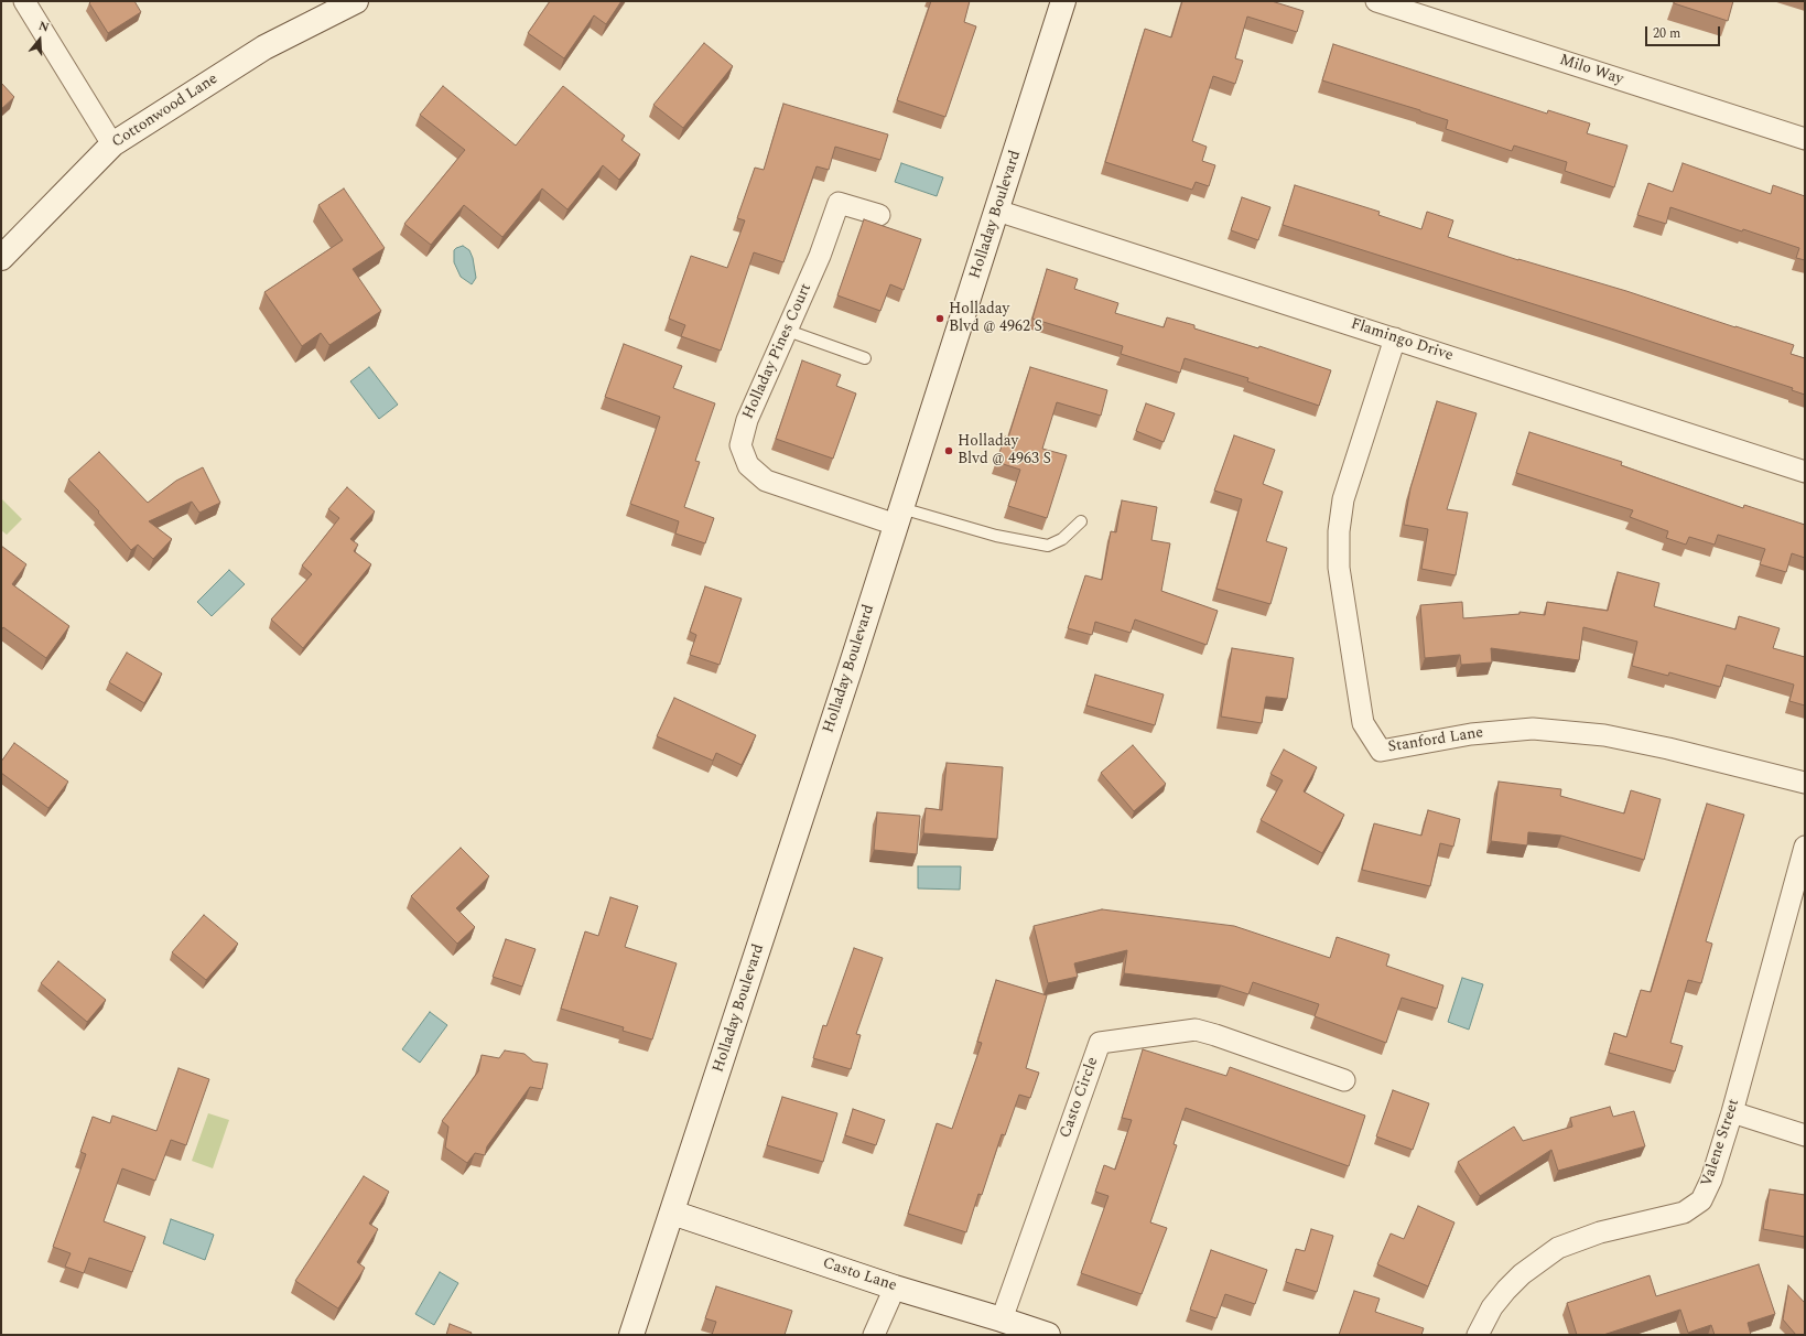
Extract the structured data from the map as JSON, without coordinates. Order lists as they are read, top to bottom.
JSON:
{
  "streets": {
    "main road": ["Cottonwood Lane", "Holladay Boulevard", "Casto Lane"],
    "street": [
      "Milo Way",
      "Flamingo Drive",
      "Holladay Pines Court",
      "Stanford Lane",
      "Casto Circle",
      "Valene Street"
    ]
  },
  "crossings": [
    ["Holladay Boulevard", "Flamingo Drive"],
    ["Holladay Boulevard", "Holladay Pines Court"],
    ["Holladay Boulevard", "Casto Lane"],
    ["Flamingo Drive", "Stanford Lane"],
    ["Casto Circle", "Casto Lane"]
  ],
  "places": ["Holladay Blvd @ 4962 S", "Holladay Blvd @ 4963 S"],
  "scale_bar": "20 m",
  "north": "top"
}
